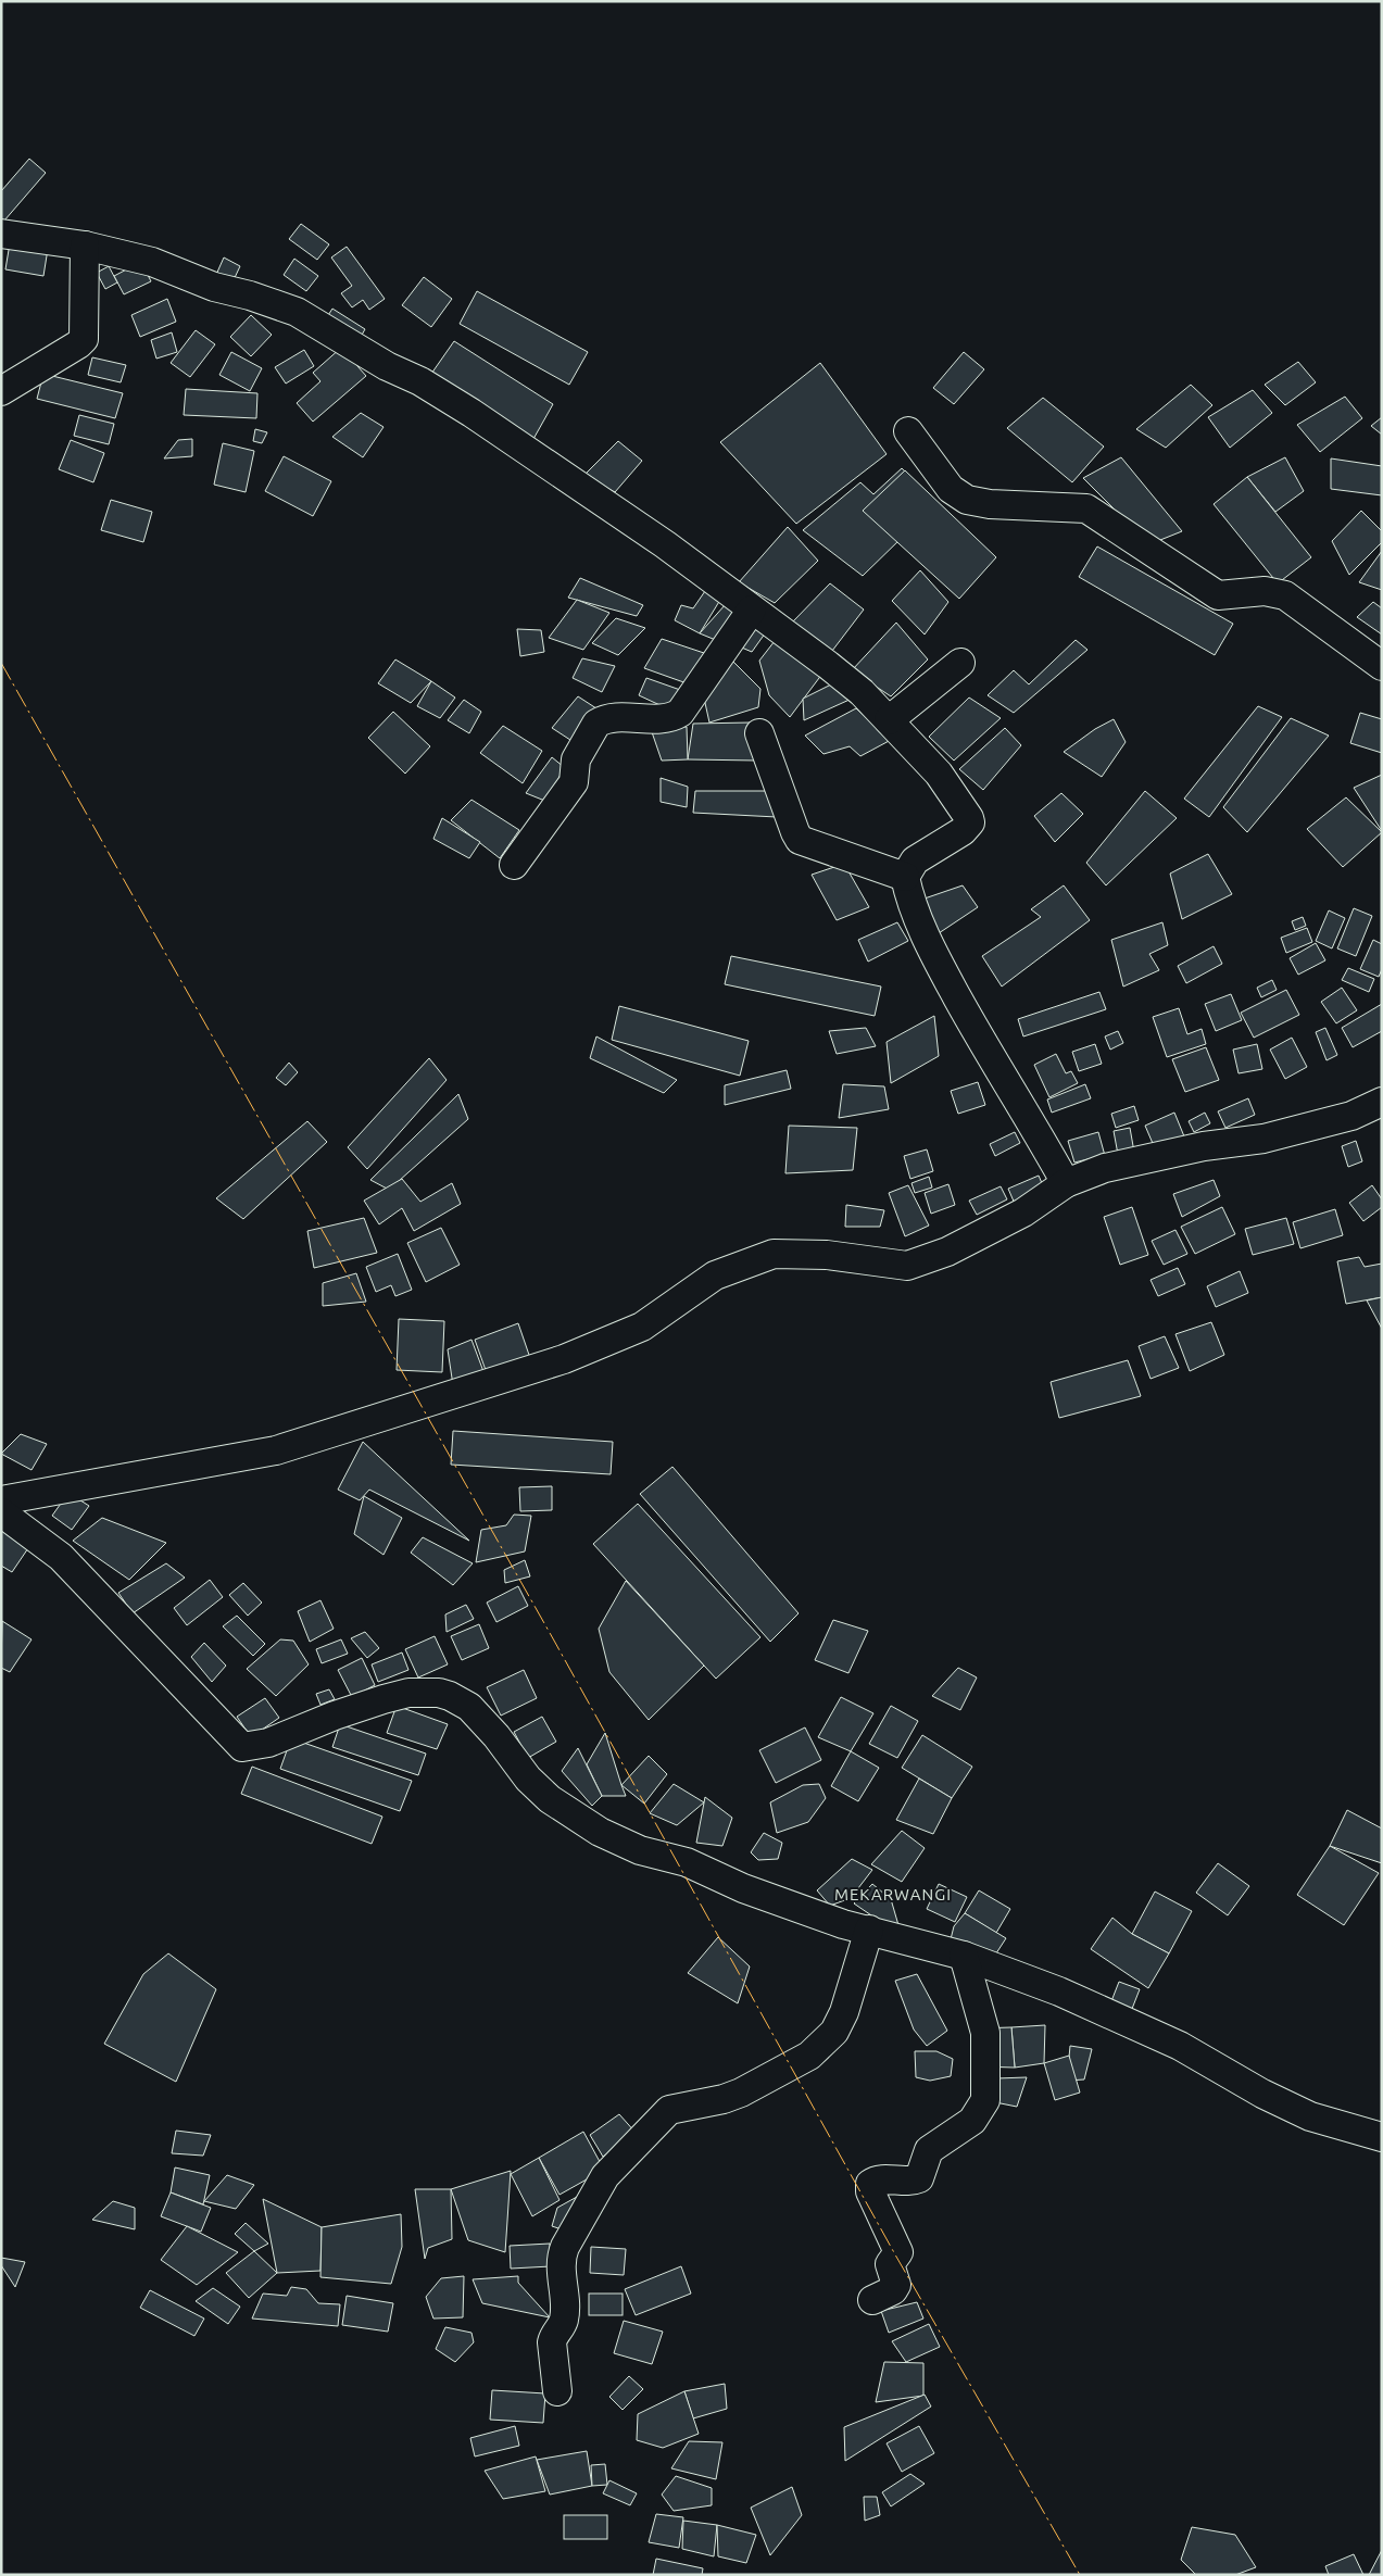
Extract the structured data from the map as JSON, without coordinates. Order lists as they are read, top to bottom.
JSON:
{
  "districts": ["MEKARWANGI"]
}
